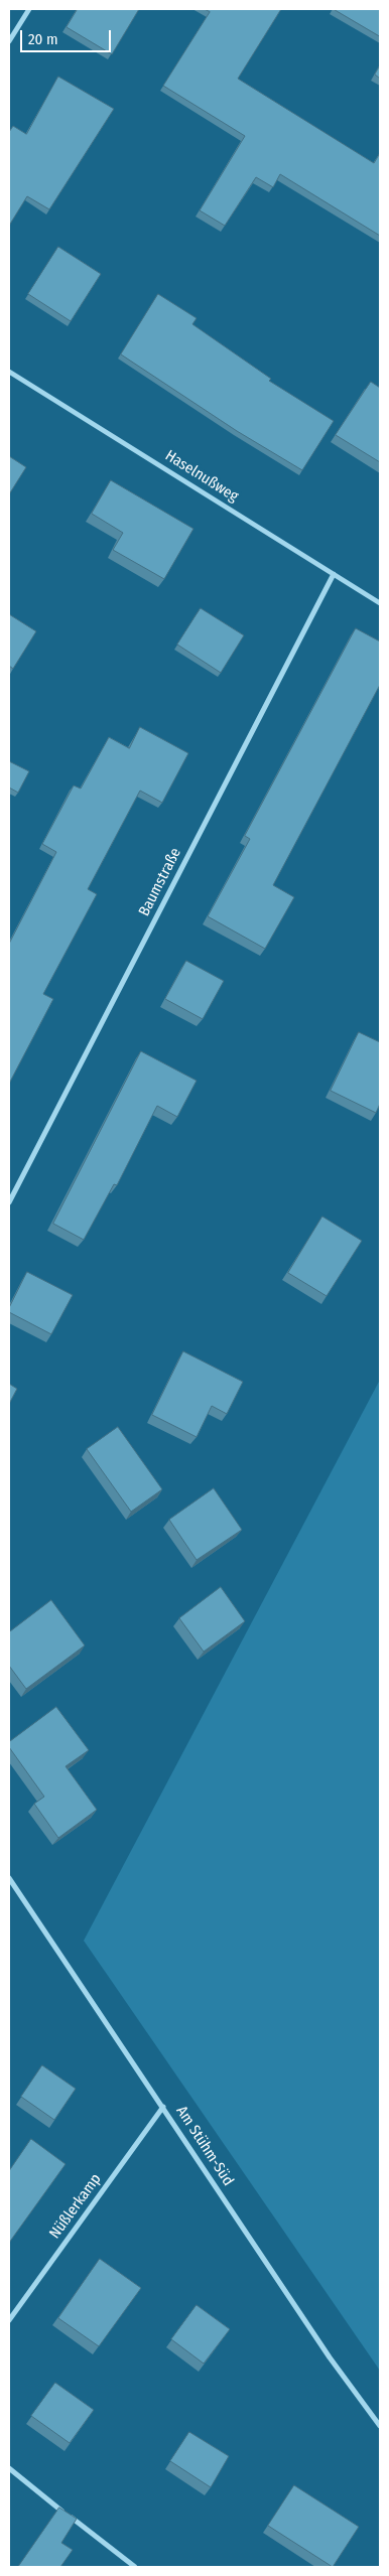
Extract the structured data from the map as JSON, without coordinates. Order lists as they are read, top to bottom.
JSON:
{
  "streets": {
    "street": [
      "Haselnußweg",
      "Baumstraße",
      "Am Stühm-Süd",
      "Nüßlerkamp"
    ]
  },
  "crossings": [
    ["Haselnußweg", "Baumstraße"],
    ["Am Stühm-Süd", "Nüßlerkamp"]
  ],
  "scale_bar": "20 m"
}
